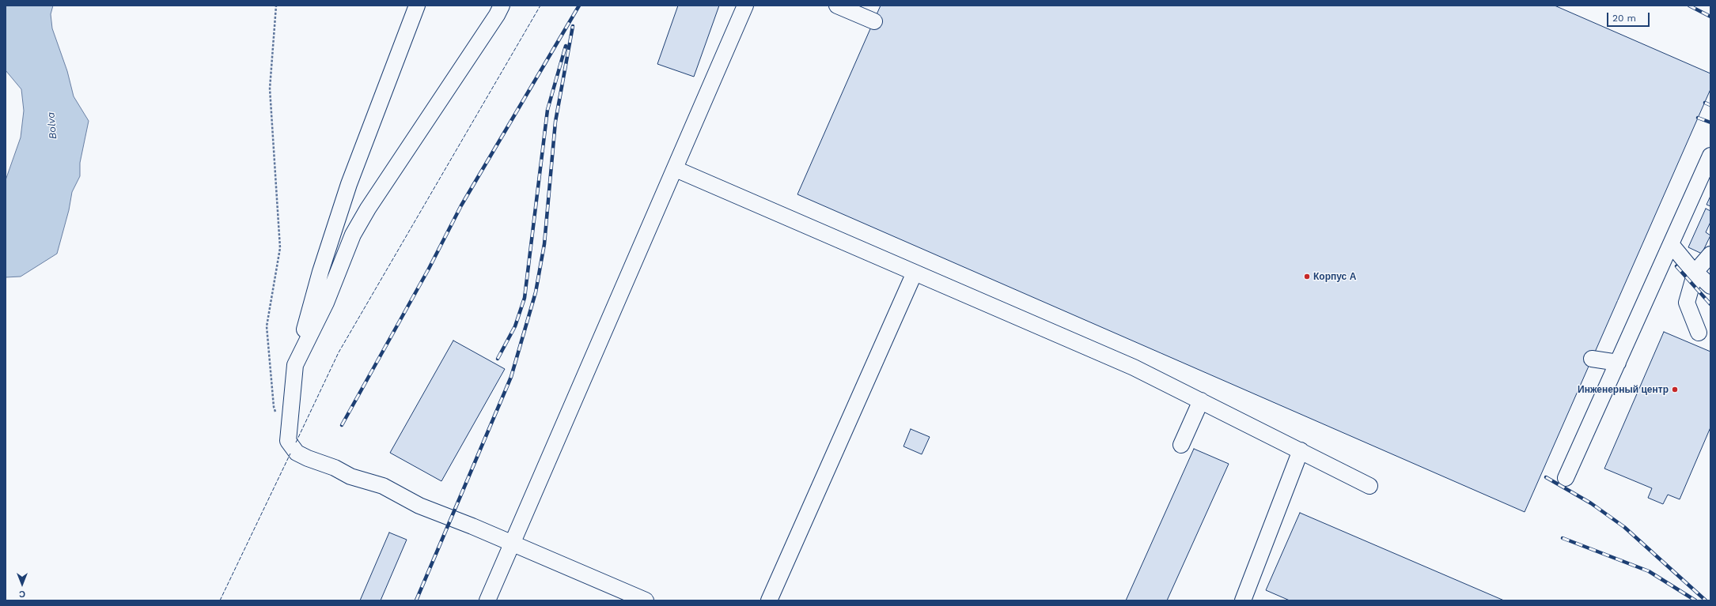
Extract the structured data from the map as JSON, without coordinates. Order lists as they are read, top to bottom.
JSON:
{
  "water": ["Bolva"],
  "places": ["Корпус А", "Инженерный центр"],
  "scale_bar": "20 m",
  "north": "bottom"
}
